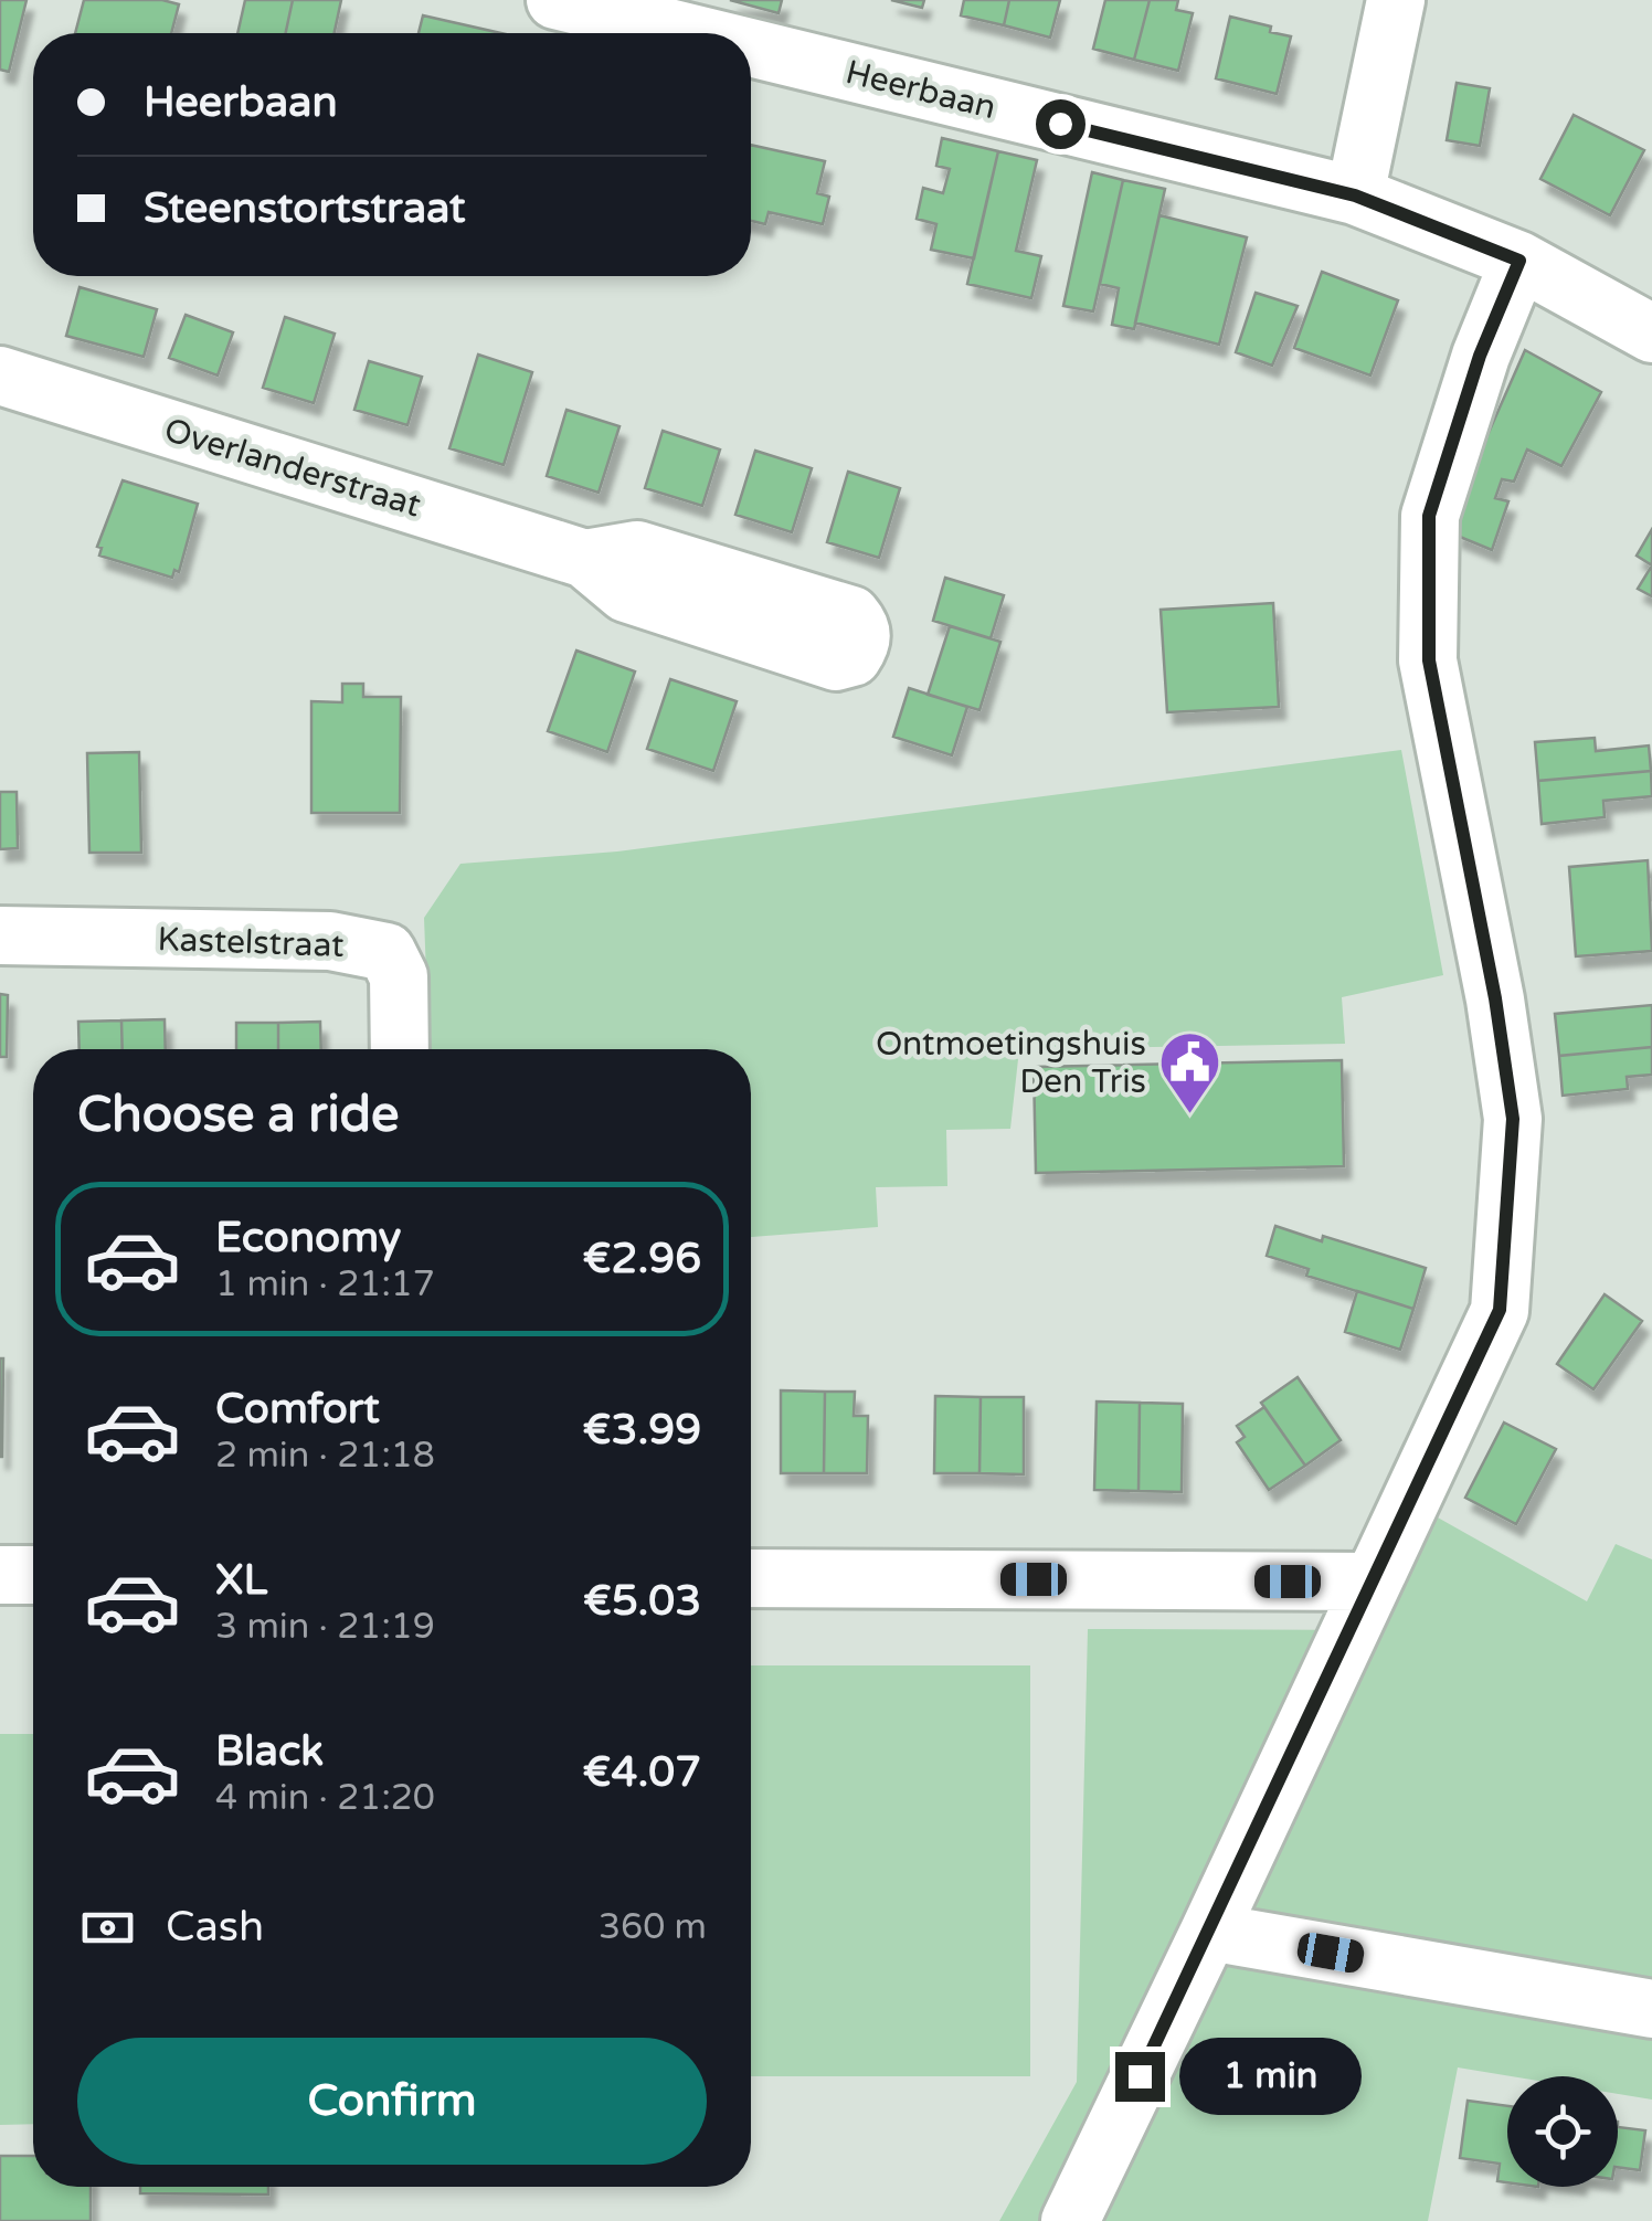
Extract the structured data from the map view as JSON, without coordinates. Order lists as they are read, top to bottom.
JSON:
{
  "streets": {
    "street": ["Heerbaan", "Overlanderstraat", "Kastelstraat"]
  },
  "places": {
    "public building": ["Ontmoetingshuis Den Tris"]
  },
  "page": {
    "banner": ["Heerbaan", "Steenstortstraat"],
    "heading": "Choose a ride",
    "list": [
      {
        "name": "Economy",
        "note": "1 min · 21:17",
        "value": "€2.96"
      },
      {
        "name": "Comfort",
        "note": "2 min · 21:18",
        "value": "€3.99"
      },
      {
        "name": "XL",
        "note": "3 min · 21:19",
        "value": "€5.03"
      },
      {
        "name": "Black",
        "note": "4 min · 21:20",
        "value": "€4.07"
      }
    ],
    "pay": ["Cash", "360 m"],
    "buttons": "Confirm",
    "bubble": "1 min"
  }
}
